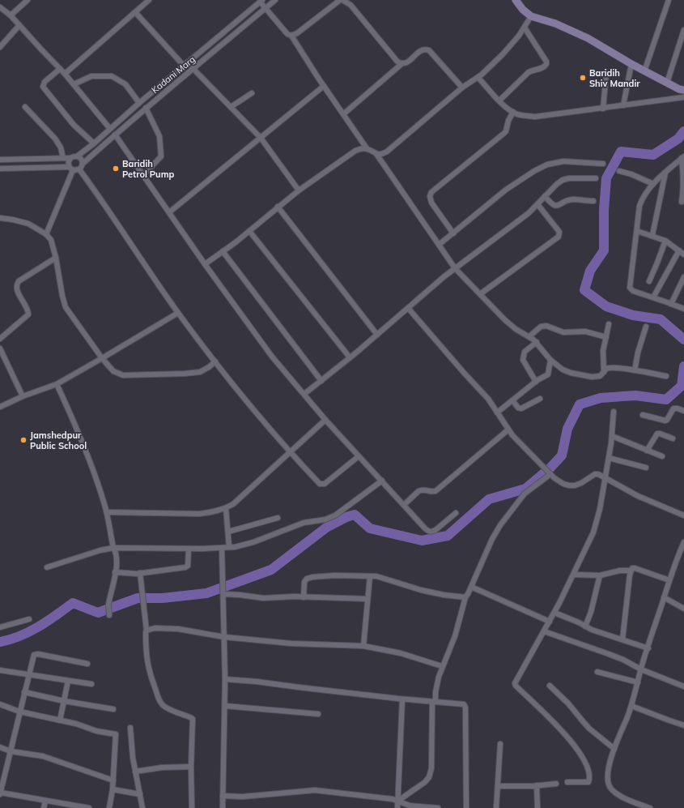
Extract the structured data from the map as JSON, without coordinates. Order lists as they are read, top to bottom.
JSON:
{
  "streets": {
    "street": ["Kadani Marg"]
  },
  "places": ["Baridih Shiv Mandir", "Baridih Petrol Pump", "Jamshedpur Public School"]
}
